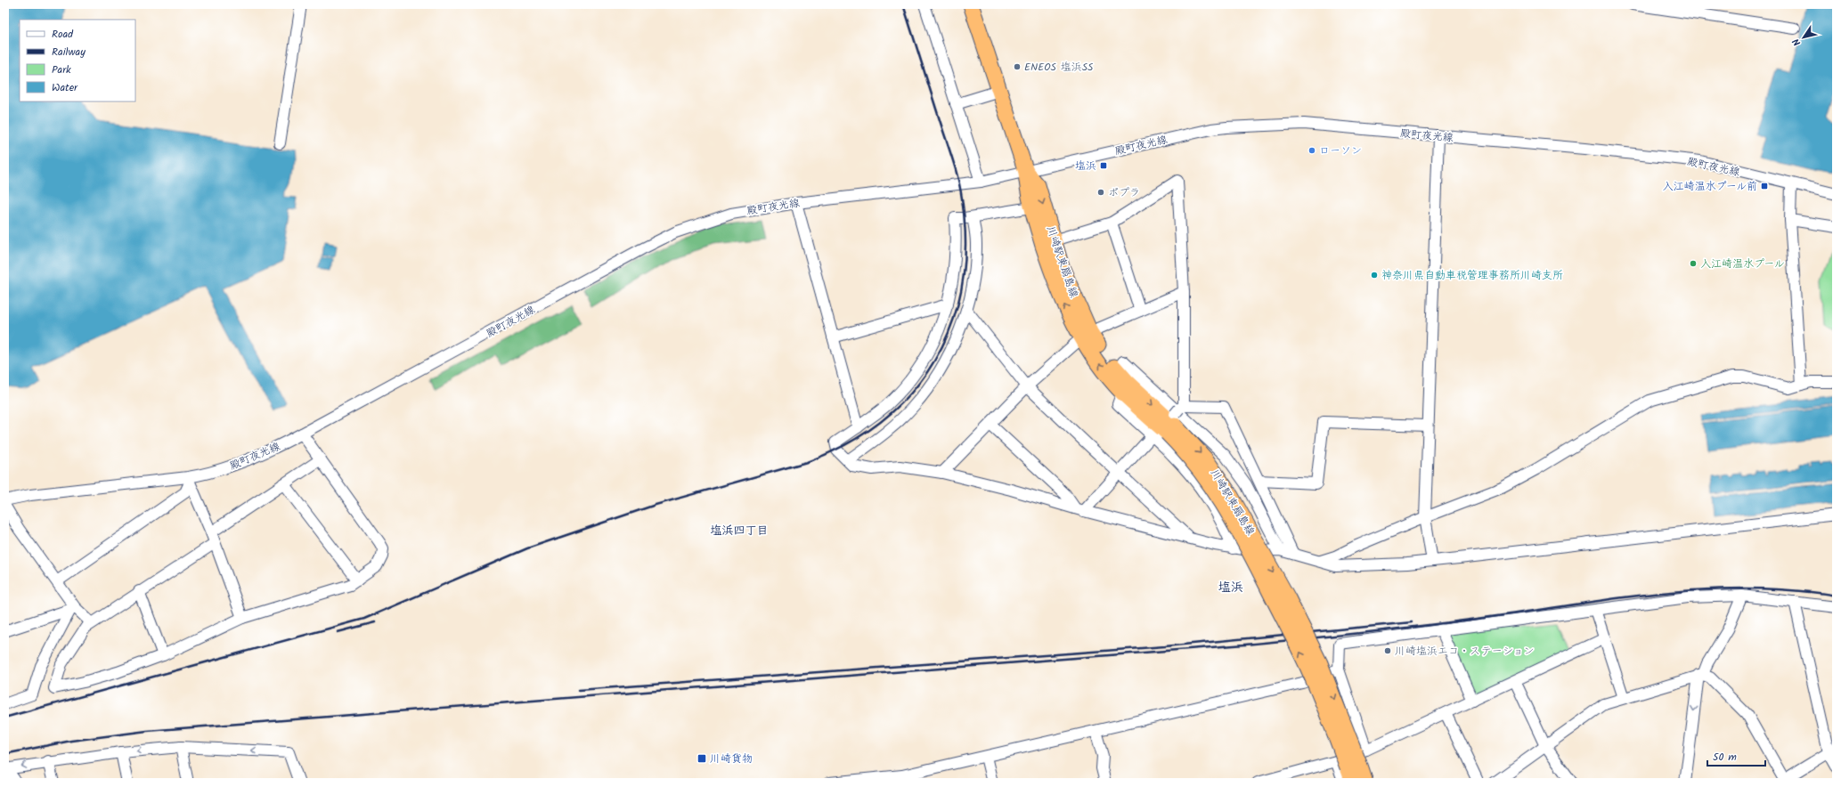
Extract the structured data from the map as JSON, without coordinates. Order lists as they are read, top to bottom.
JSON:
{
  "streets": {
    "highway": ["川崎駅東扇島線"],
    "street": ["殿町夜光線"]
  },
  "crossings": [
    ["殿町夜光線", "川崎駅東扇島線"]
  ],
  "districts": ["塩浜四丁目", "塩浜"],
  "places": {
    "other": [
      "ENEOS 塩浜SS",
      "ローソン",
      "ポプラ",
      "入江崎温水プール",
      "神奈川県自動車税管理事務所川崎支所",
      "川崎塩浜エコ・ステーション"
    ],
    "transit": ["塩浜", "入江崎温水プール前", "川崎貨物"]
  },
  "legend": [
    "Road",
    "Railway",
    "Park",
    "Water"
  ],
  "scale_bar": "50 m",
  "north": "bottom left"
}
